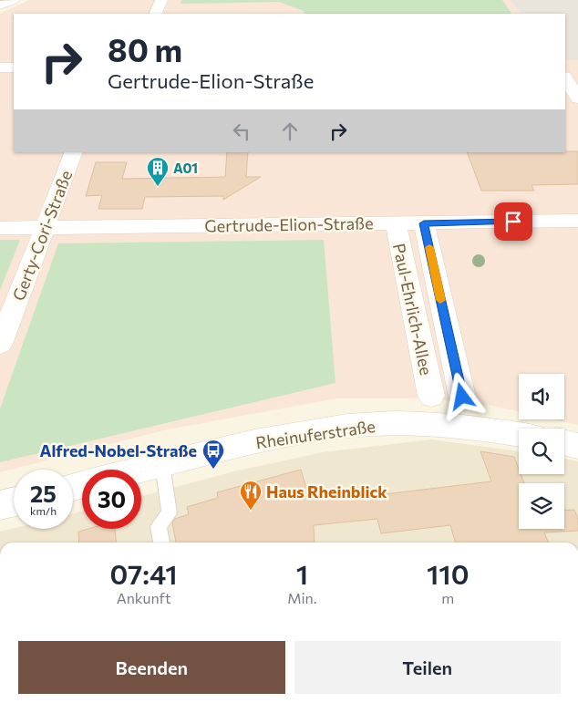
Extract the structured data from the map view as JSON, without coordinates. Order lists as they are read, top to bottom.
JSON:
{
  "streets": {
    "street": [
      "Gertrude-Elion-Straße",
      "Gerty-Cori-Straße",
      "Paul-Ehrlich-Allee",
      "Rheinuferstraße"
    ]
  },
  "crossings": [
    ["Gertrude-Elion-Straße", "Gerty-Cori-Straße"],
    ["Gertrude-Elion-Straße", "Paul-Ehrlich-Allee"]
  ],
  "places": {
    "building": ["A01"],
    "bus stop": ["Alfred-Nobel-Straße"],
    "restaurant": ["Haus Rheinblick"]
  },
  "page": {
    "turn": ["80 m", "Gertrude-Elion-Straße"],
    "speed": "25 km/h",
    "limit": "30",
    "eta": [
      "07:41",
      "Ankunft",
      "1",
      "Min.",
      "110",
      "m"
    ],
    "buttons": ["Beenden", "Teilen"]
  }
}
